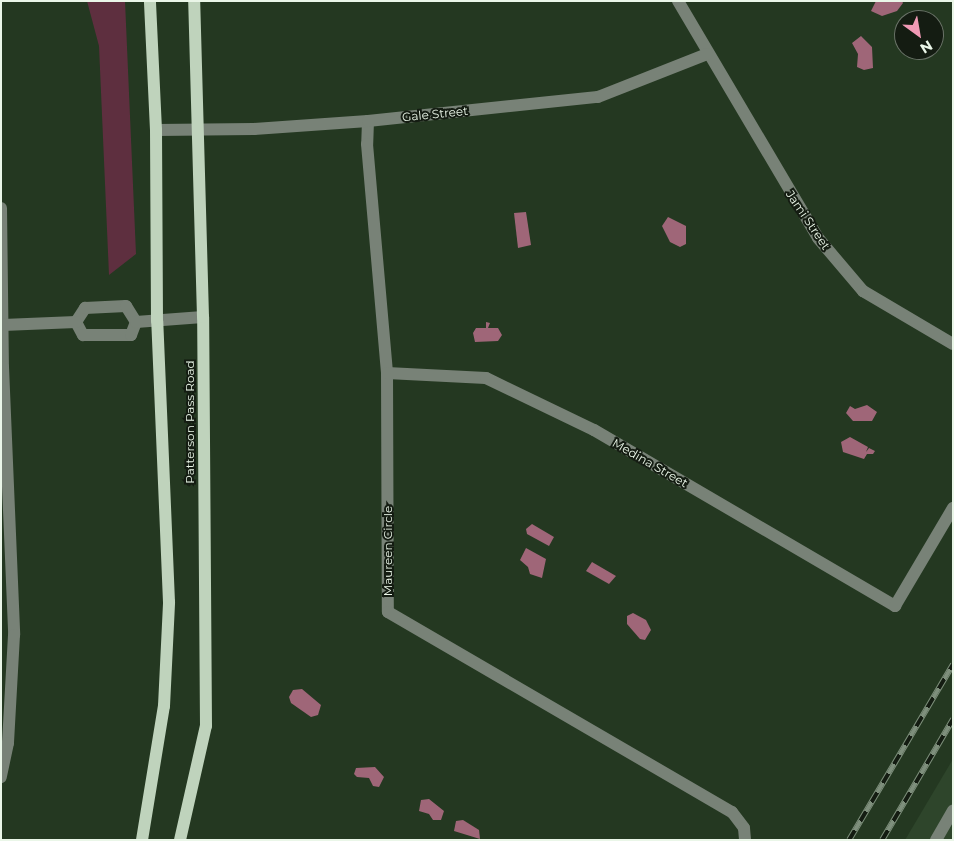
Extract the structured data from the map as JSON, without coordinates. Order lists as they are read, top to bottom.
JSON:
{
  "streets": {
    "main road": ["Patterson Pass Road"],
    "street": [
      "Gale Street",
      "Jami Street",
      "Medina Street",
      "Maureen Circle"
    ]
  },
  "crossings": [
    ["Gale Street", "Jami Street"],
    ["Gale Street", "Patterson Pass Road"],
    ["Gale Street", "Maureen Circle"],
    ["Medina Street", "Maureen Circle"]
  ],
  "north": "bottom right"
}
